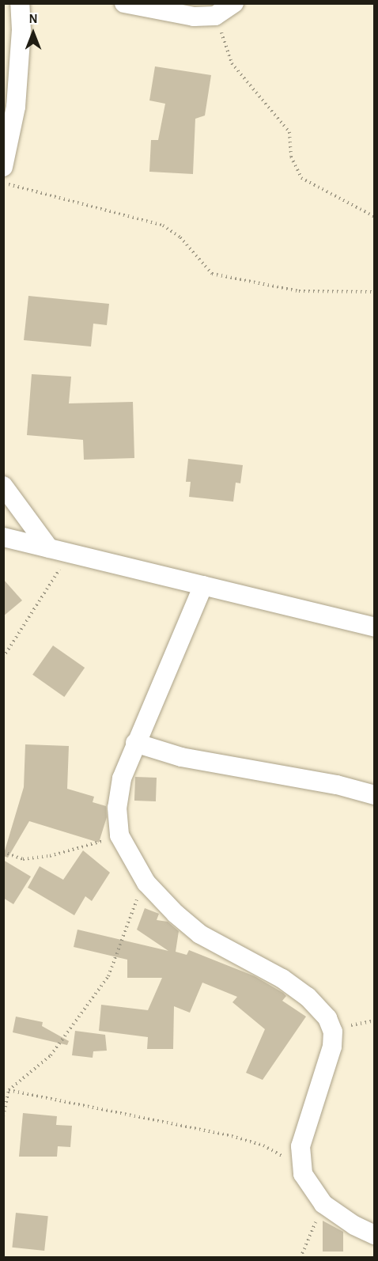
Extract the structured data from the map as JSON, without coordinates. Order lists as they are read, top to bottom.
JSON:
{
  "north": "top"
}
